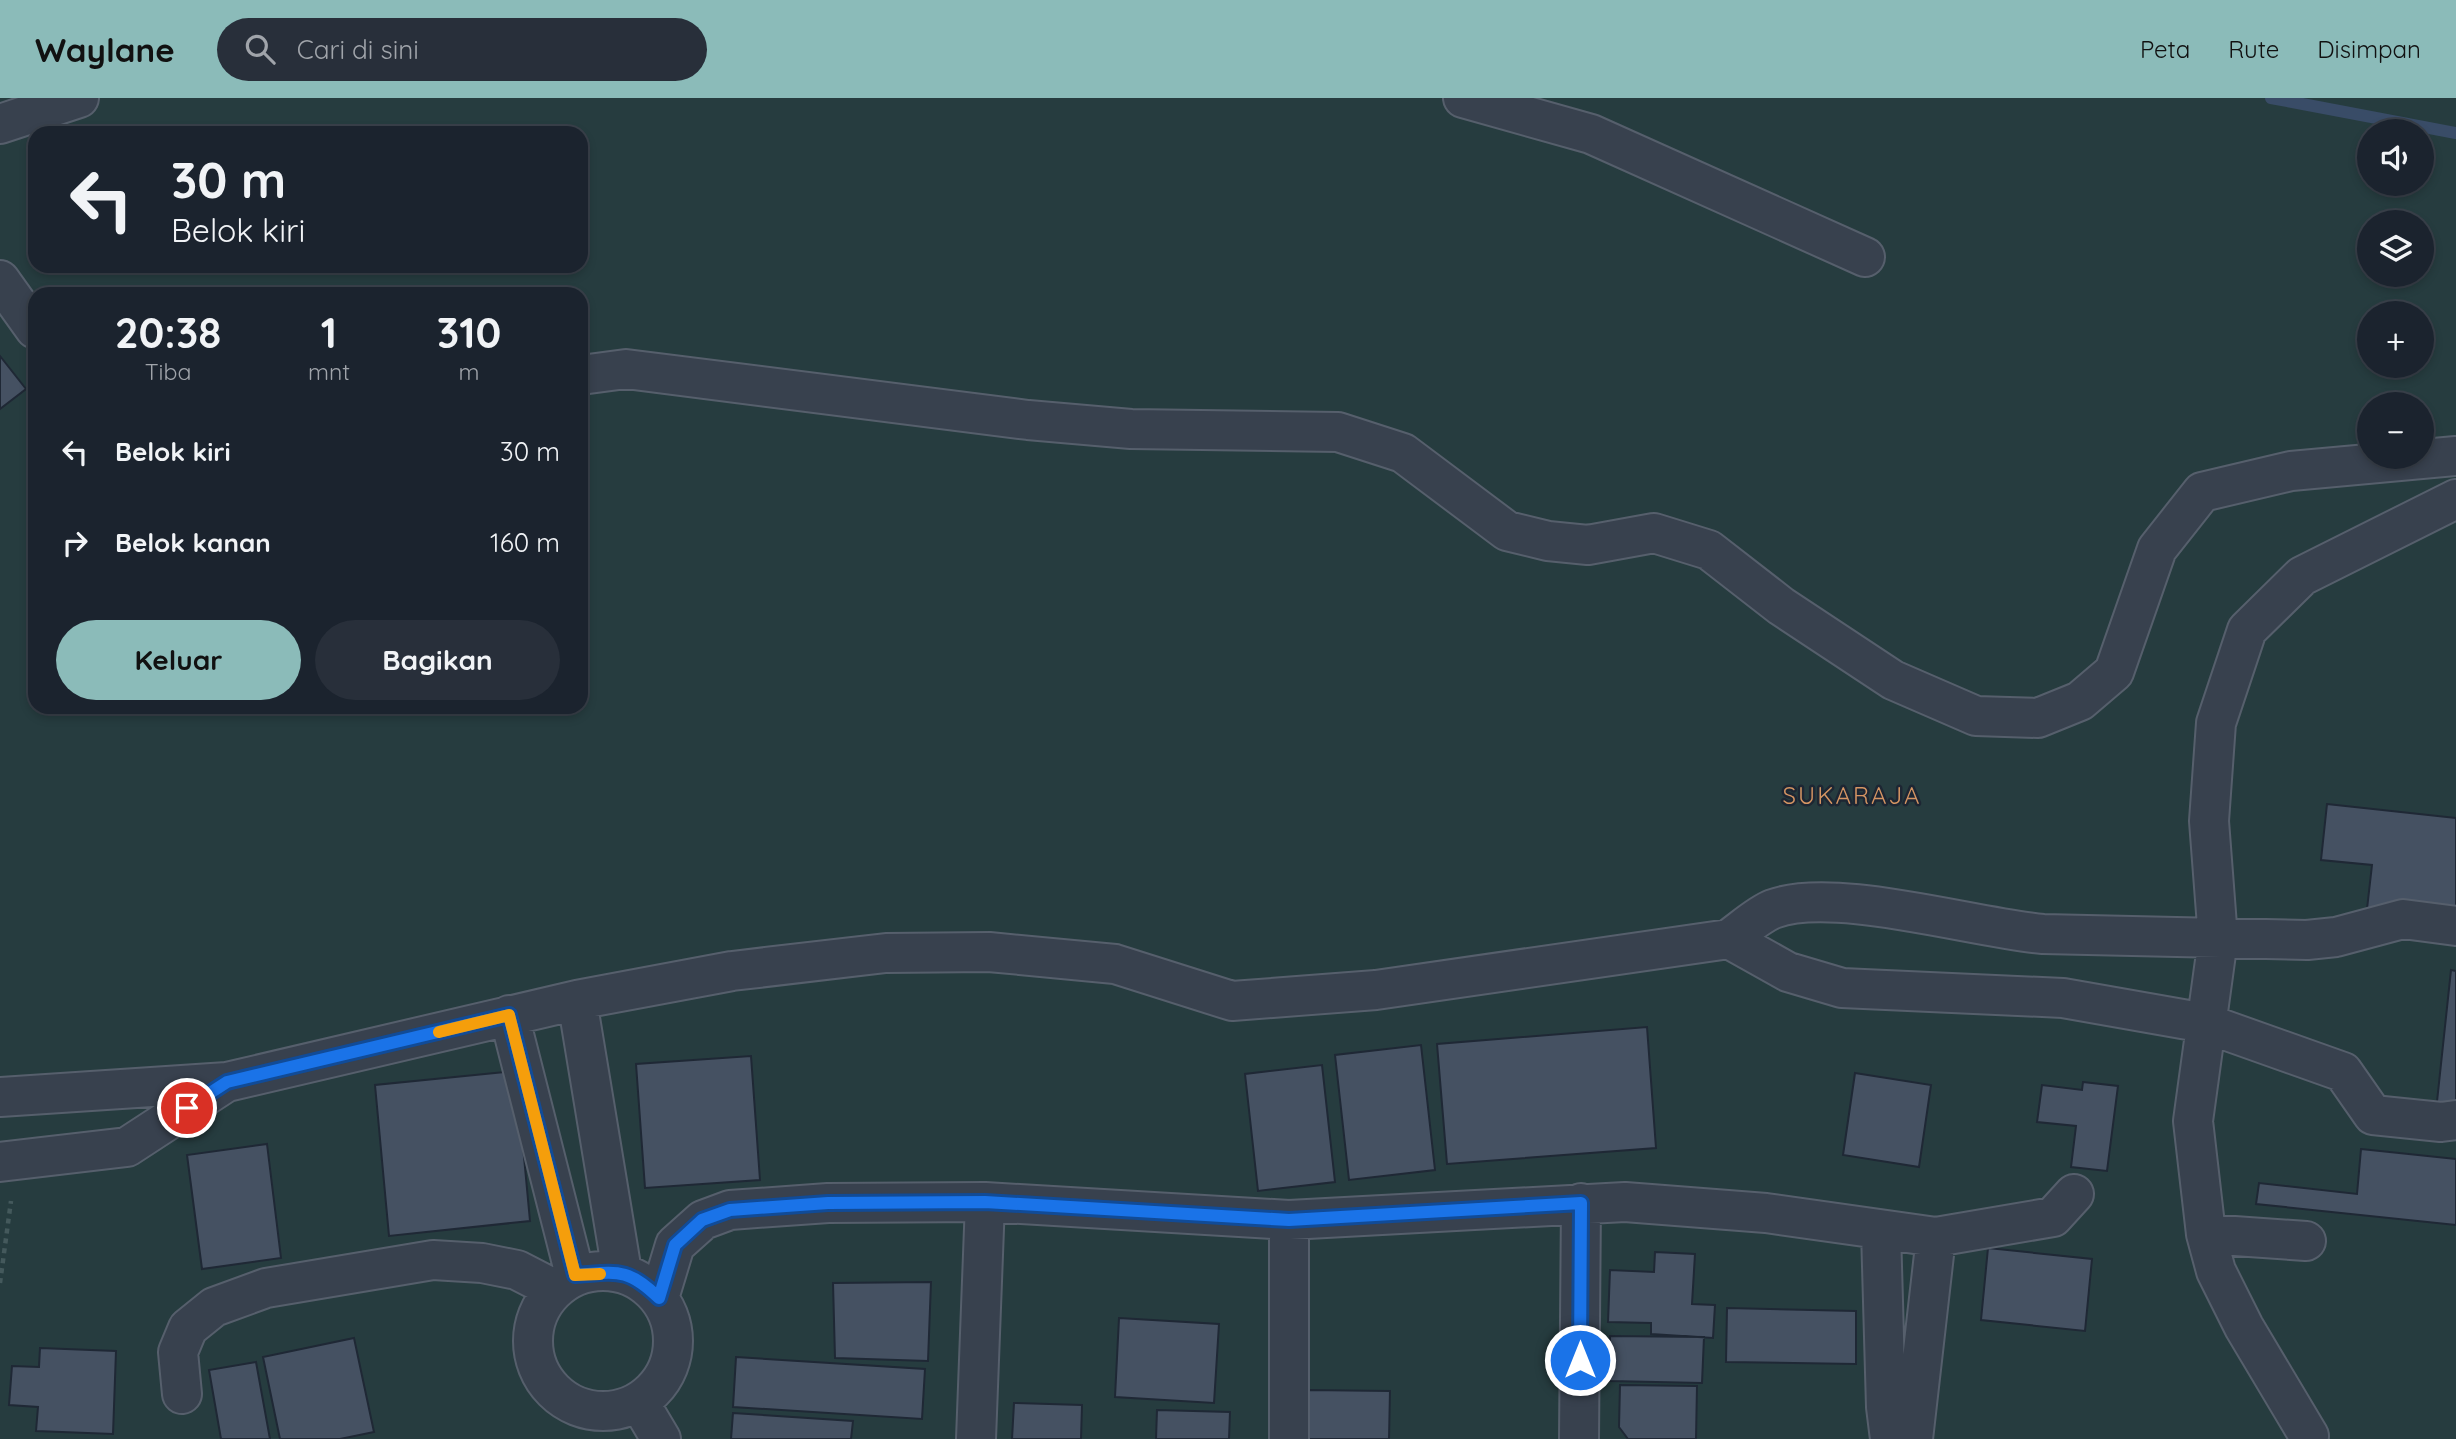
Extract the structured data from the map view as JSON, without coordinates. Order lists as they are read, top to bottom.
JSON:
{
  "districts": ["SUKARAJA"],
  "page": {
    "header": "Waylane",
    "search": "Cari di sini",
    "nav": ["Peta", "Rute", "Disimpan"],
    "map_buttons": ["+", "−"],
    "turn": ["30 m", "Belok kiri"],
    "eta": [
      "20:38",
      "Tiba",
      "1",
      "mnt",
      "310",
      "m"
    ],
    "list": [
      {
        "name": "Belok kiri",
        "value": "30 m"
      },
      {
        "name": "Belok kanan",
        "value": "160 m"
      }
    ],
    "buttons": ["Keluar", "Bagikan"]
  }
}
